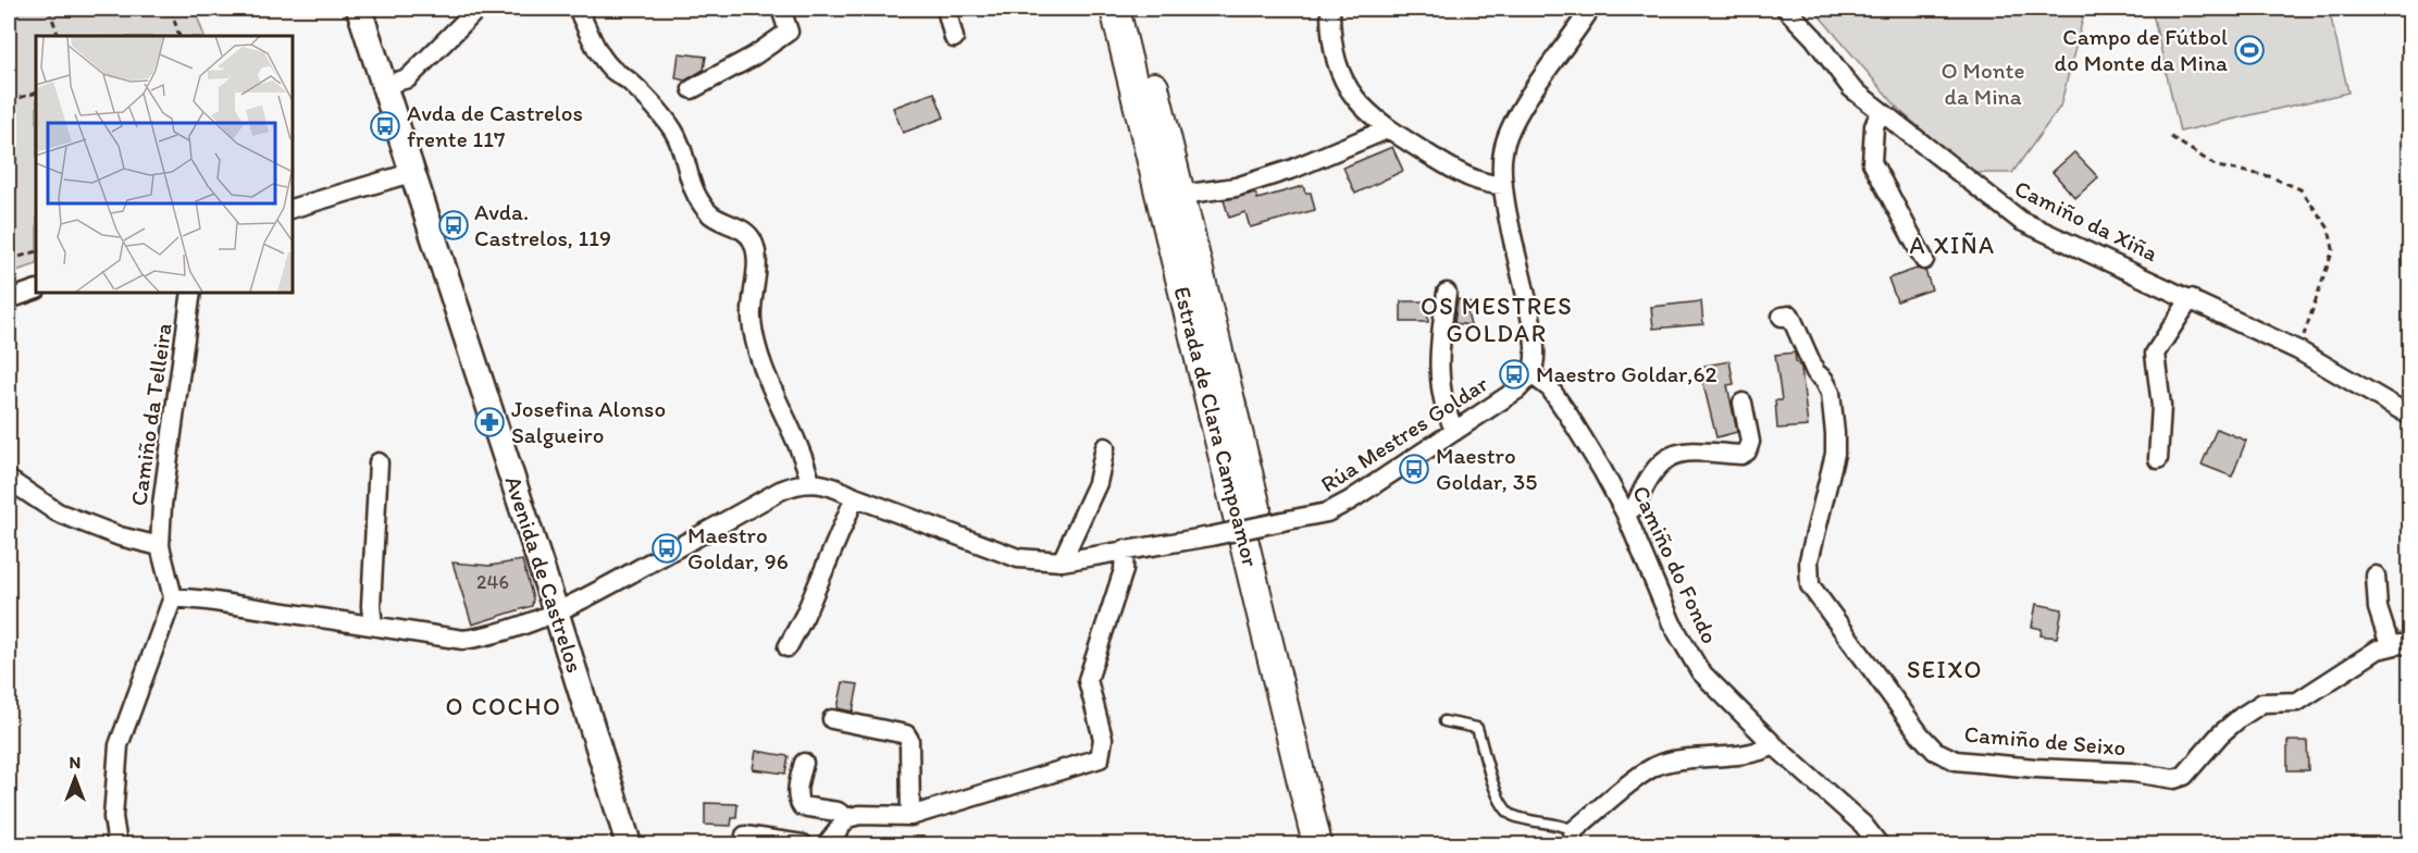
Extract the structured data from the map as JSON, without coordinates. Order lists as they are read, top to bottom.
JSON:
{
  "streets": {
    "main road": ["Estrada de Clara Campoamor", "Avenida de Castrelos"],
    "street": [
      "Camiño da Xiña",
      "Camiño da Telleira",
      "Rúa Mestres Goldar",
      "Camiño do Fondo",
      "Camiño de Seixo"
    ]
  },
  "crossings": [
    ["Rúa Mestres Goldar", "Camiño do Fondo"]
  ],
  "districts": [
    "A XIÑA",
    "OS MESTRES GOLDAR",
    "SEIXO",
    "O COCHO"
  ],
  "parks": ["O Monte da Mina"],
  "places": {
    "sports": ["Campo de Fútbol do Monte da Mina"],
    "bus stop": [
      "Avda de Castrelos frente 117",
      "Avda. Castrelos, 119",
      "Maestro Goldar,62",
      "Maestro Goldar, 35",
      "Maestro Goldar, 96"
    ],
    "pharmacy": ["Josefina Alonso Salgueiro"]
  },
  "house_numbers": ["246"],
  "north": "top"
}
